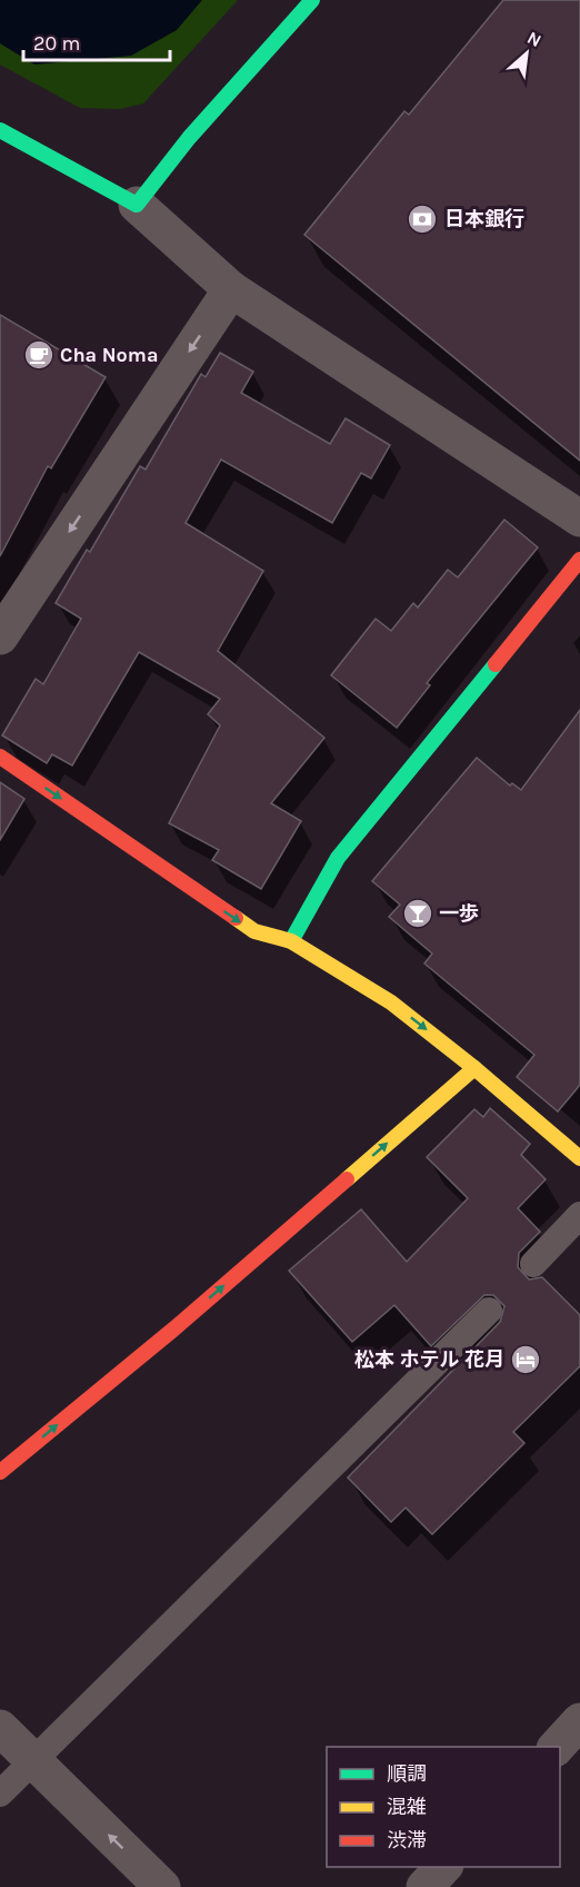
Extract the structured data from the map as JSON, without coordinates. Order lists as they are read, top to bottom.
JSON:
{
  "places": {
    "bank": ["日本銀行"],
    "cafe": ["Cha Noma"],
    "bar": ["一歩"],
    "hotel": ["松本 ホテル 花月"]
  },
  "legend": ["順調", "混雑", "渋滞"],
  "scale_bar": "20 m",
  "north": "top right"
}
